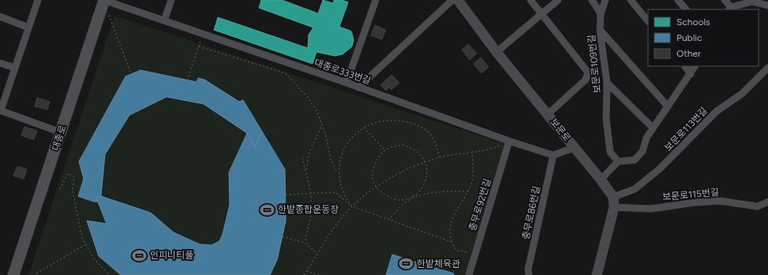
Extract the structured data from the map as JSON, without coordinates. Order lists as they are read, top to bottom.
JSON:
{
  "streets": {
    "main road": ["보문로", "대종로"],
    "street": [
      "보문로109번길",
      "대종로333번길",
      "보문로113번길",
      "보문로115번길",
      "충무로92번길",
      "충무로86번길"
    ]
  },
  "crossings": [
    ["대종로333번길", "대종로"],
    ["대종로333번길", "충무로92번길"],
    ["대종로333번길", "충무로86번길"],
    ["보문로113번길", "보문로"]
  ],
  "places": {
    "sports": ["한밭종합운동장", "인피니티풀", "한밭체육관"]
  },
  "legend": ["Schools", "Public", "Other"]
}
